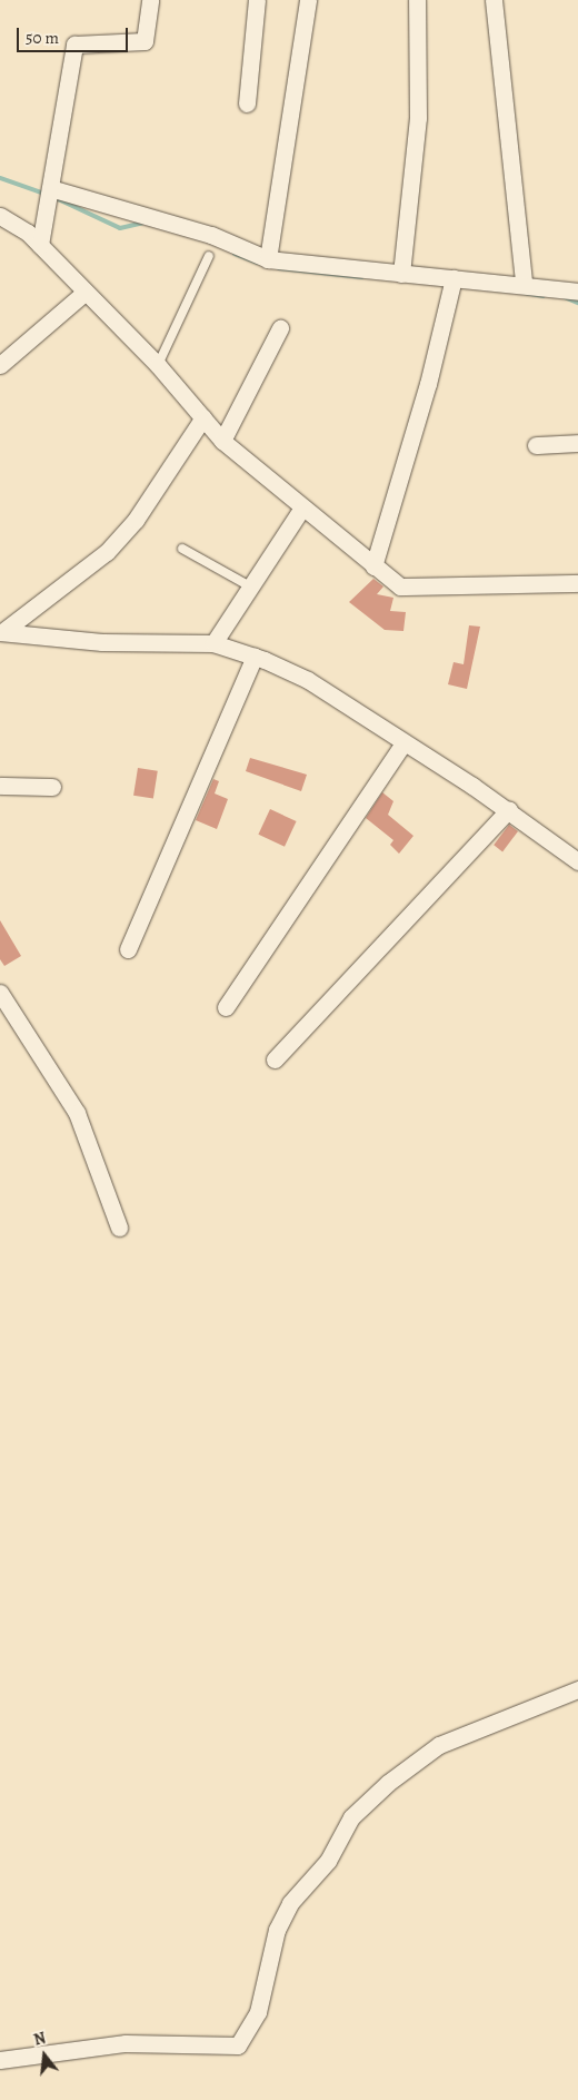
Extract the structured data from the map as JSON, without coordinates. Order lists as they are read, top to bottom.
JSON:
{
  "scale_bar": "50 m",
  "north": "top"
}
